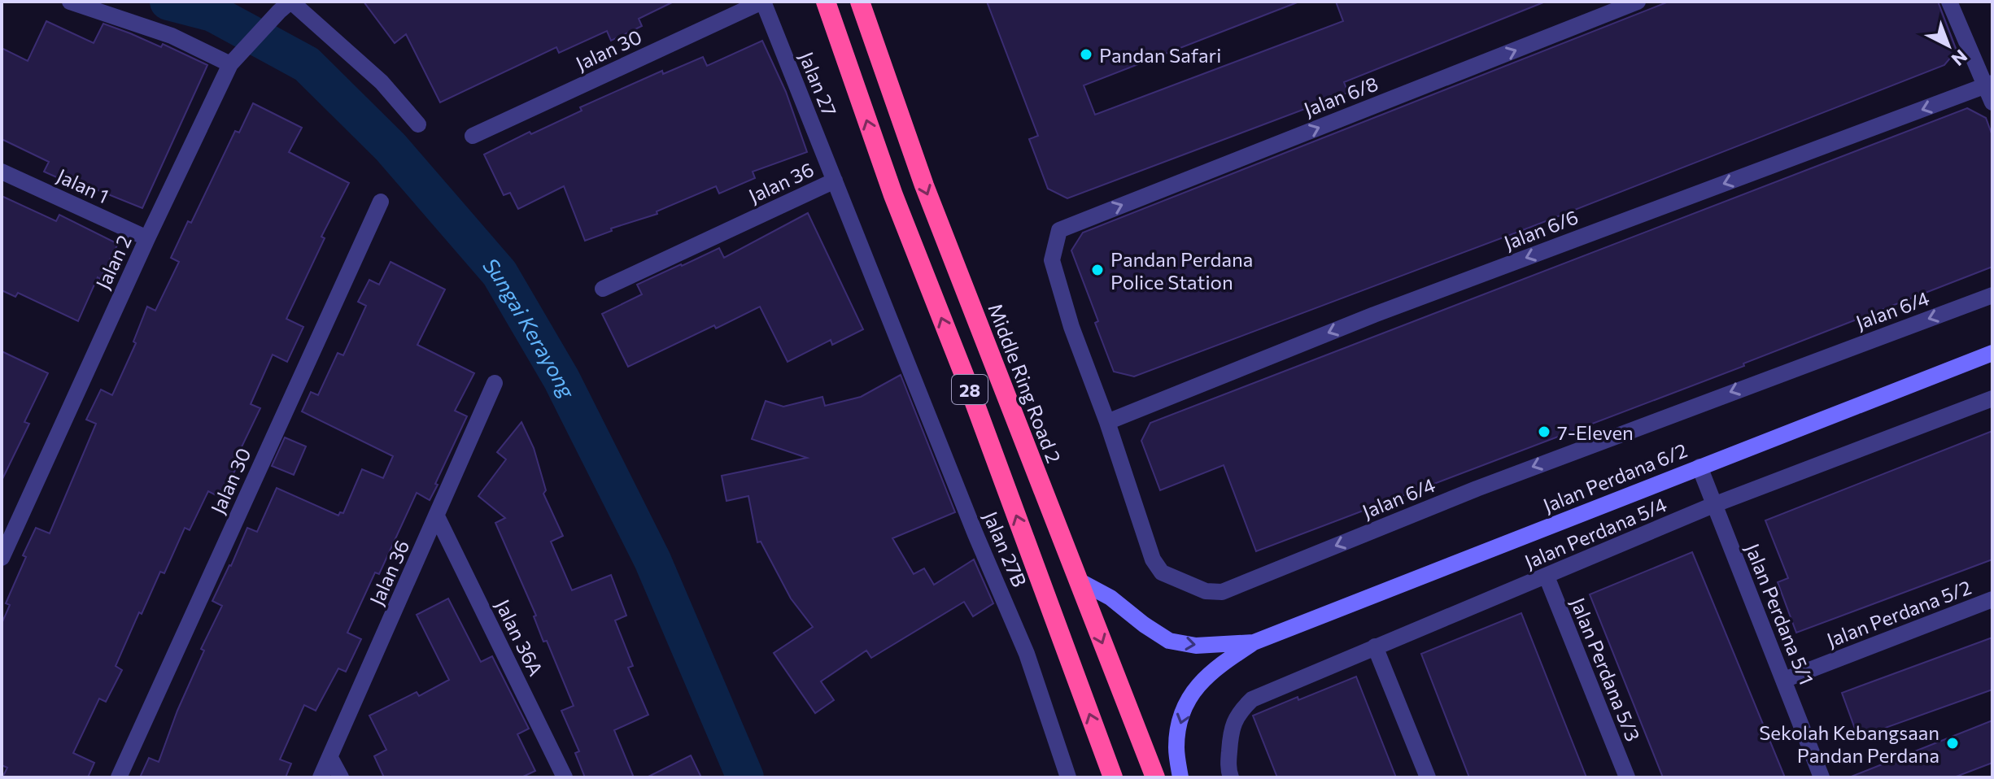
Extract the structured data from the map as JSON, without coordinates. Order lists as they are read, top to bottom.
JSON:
{
  "streets": {
    "highway": ["Middle Ring Road 2", "28"],
    "street": [
      "Jalan 30",
      "Jalan 27",
      "Jalan 6/8",
      "Jalan 36",
      "Jalan 1",
      "Jalan 6/6",
      "Jalan 2",
      "Jalan 6/4",
      "Jalan Perdana 6/2",
      "Jalan Perdana 5/4",
      "Jalan 27B",
      "Jalan Perdana 5/2",
      "Jalan Perdana 5/1",
      "Jalan 36A",
      "Jalan Perdana 5/3"
    ]
  },
  "crossings": [
    ["Jalan 30", "Jalan 27"],
    ["Jalan 27", "Jalan 36"],
    ["Jalan 27", "Jalan 27B"],
    ["Jalan 6/8", "Jalan 6/4"],
    ["Jalan 36", "Jalan 36A"],
    ["Jalan 1", "Jalan 2"],
    ["Jalan 6/6", "Jalan 6/4"],
    ["Middle Ring Road 2", "Jalan Perdana 6/2"],
    ["Jalan Perdana 6/2", "Jalan Perdana 5/1"],
    ["Jalan Perdana 5/4", "Jalan Perdana 5/1"],
    ["Jalan Perdana 5/4", "Jalan Perdana 5/3"],
    ["Jalan Perdana 5/2", "Jalan Perdana 5/1"]
  ],
  "one_way": ["Jalan 6/8", "Jalan 6/6", "Jalan 6/4"],
  "water": ["Sungai Kerayong"],
  "places": [
    "Pandan Safari",
    "Pandan Perdana Police Station",
    "7-Eleven",
    "Sekolah Kebangsaan Pandan Perdana"
  ],
  "north": "bottom right"
}
